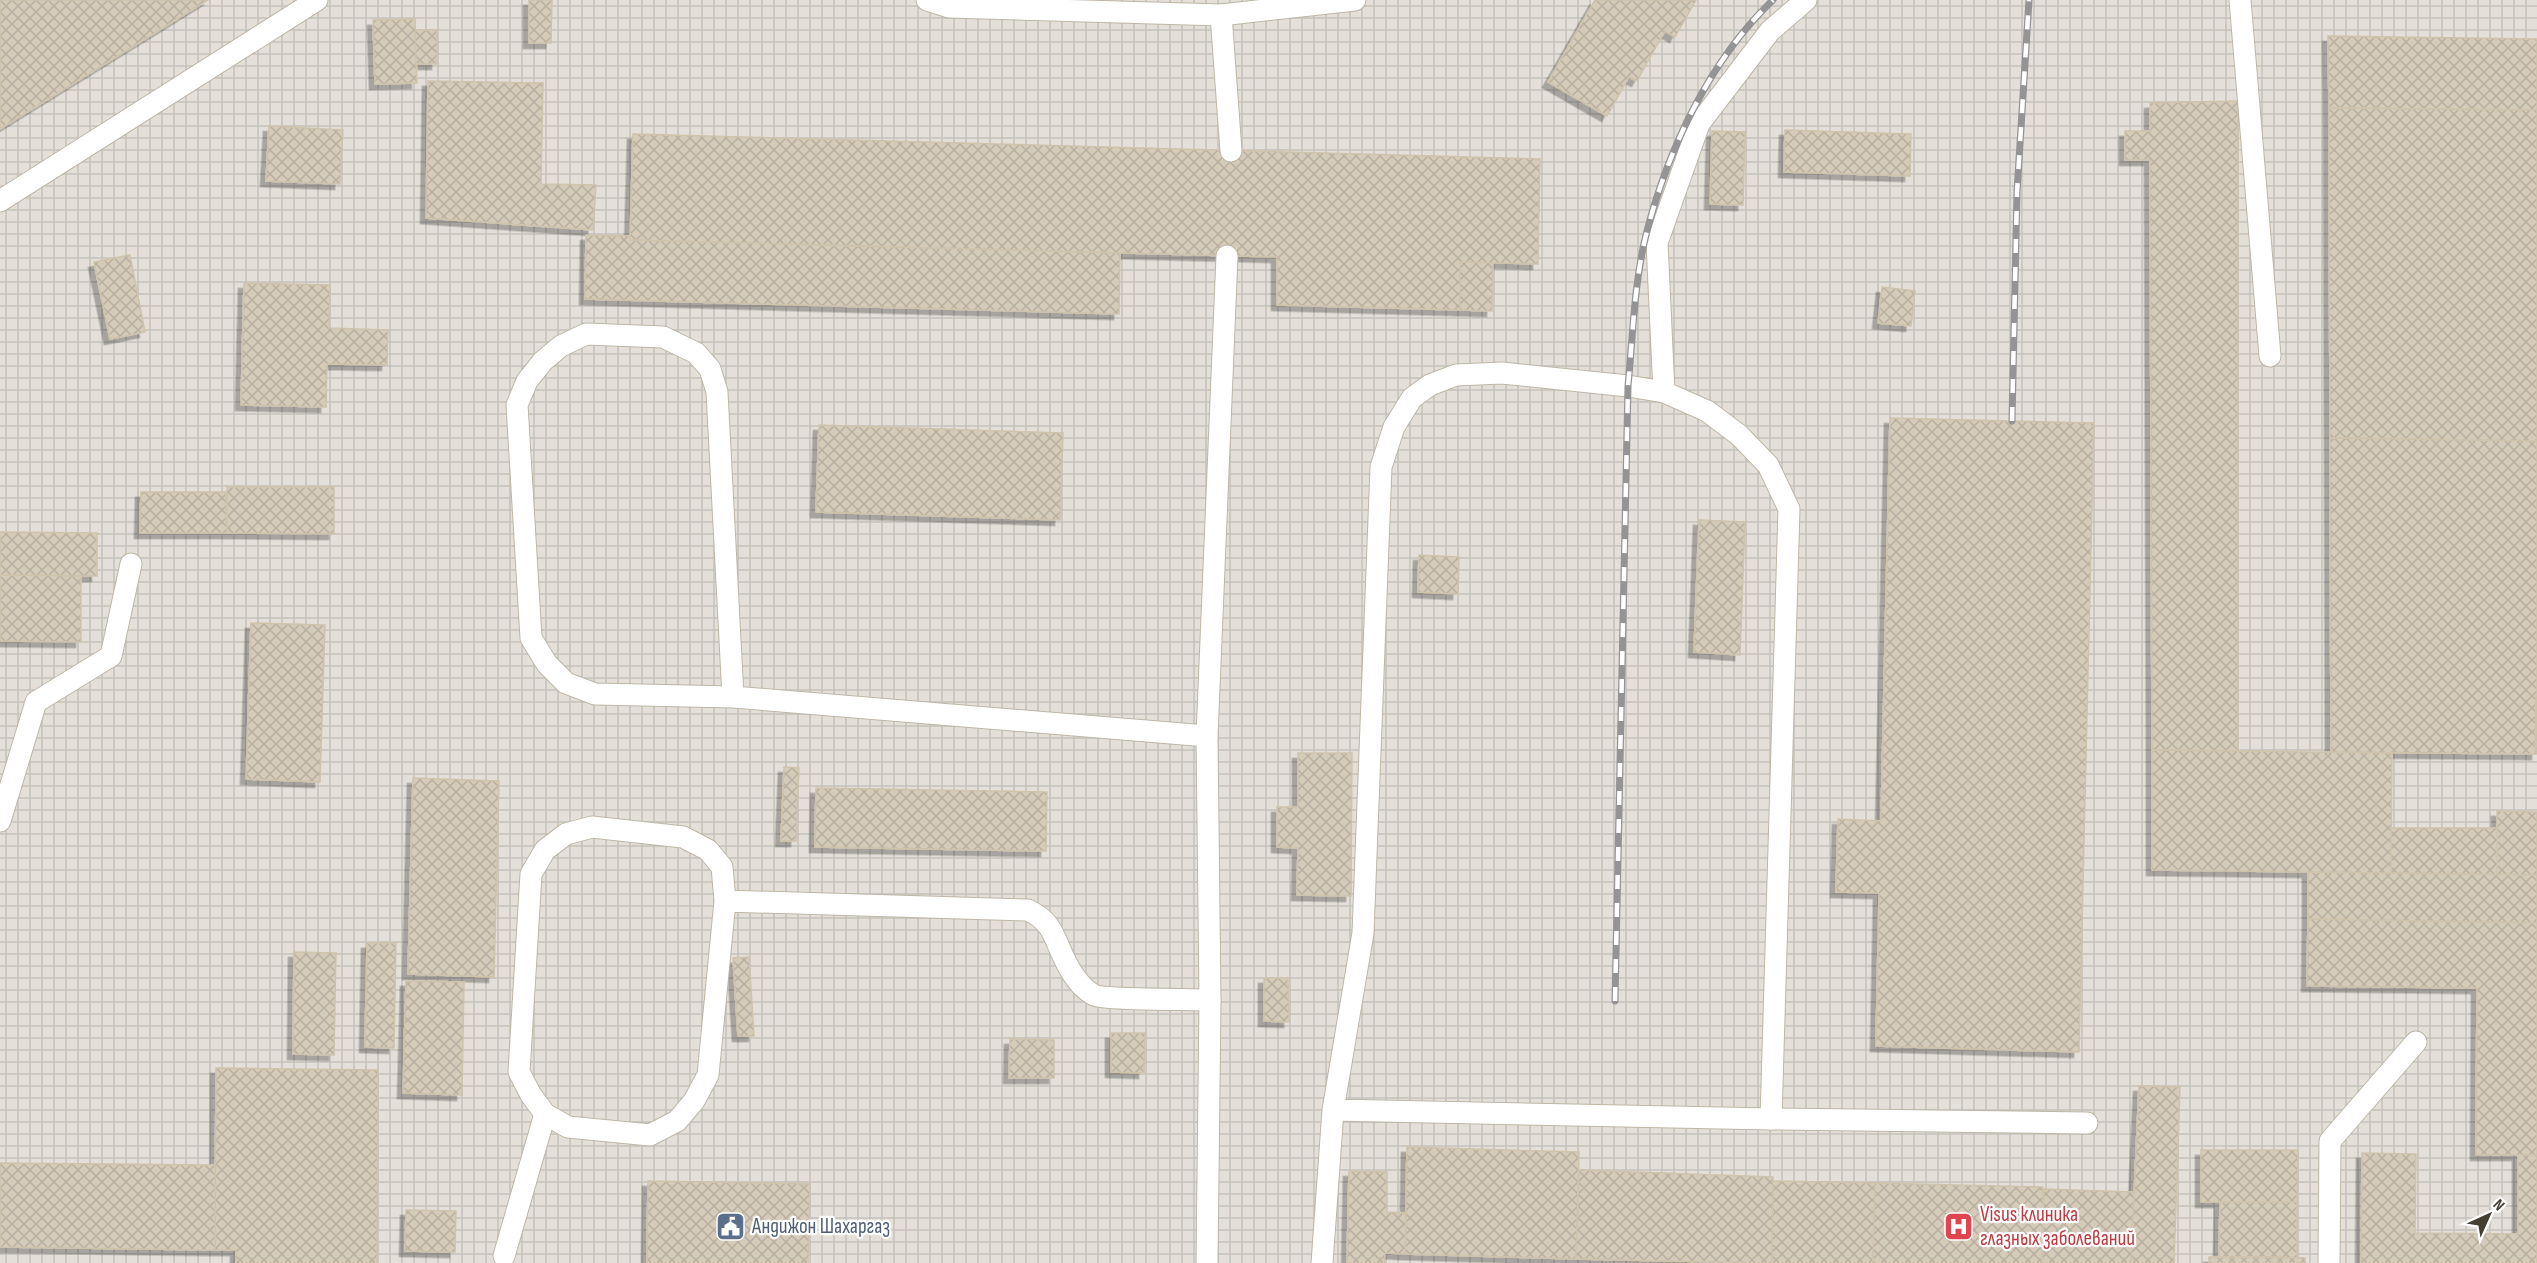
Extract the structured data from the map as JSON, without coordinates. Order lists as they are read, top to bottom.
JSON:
{
  "places": {
    "public building": ["Андижон Шахаргаз"],
    "hospital": ["Visus клиника глазных заболеваний"]
  },
  "north": "top right"
}
